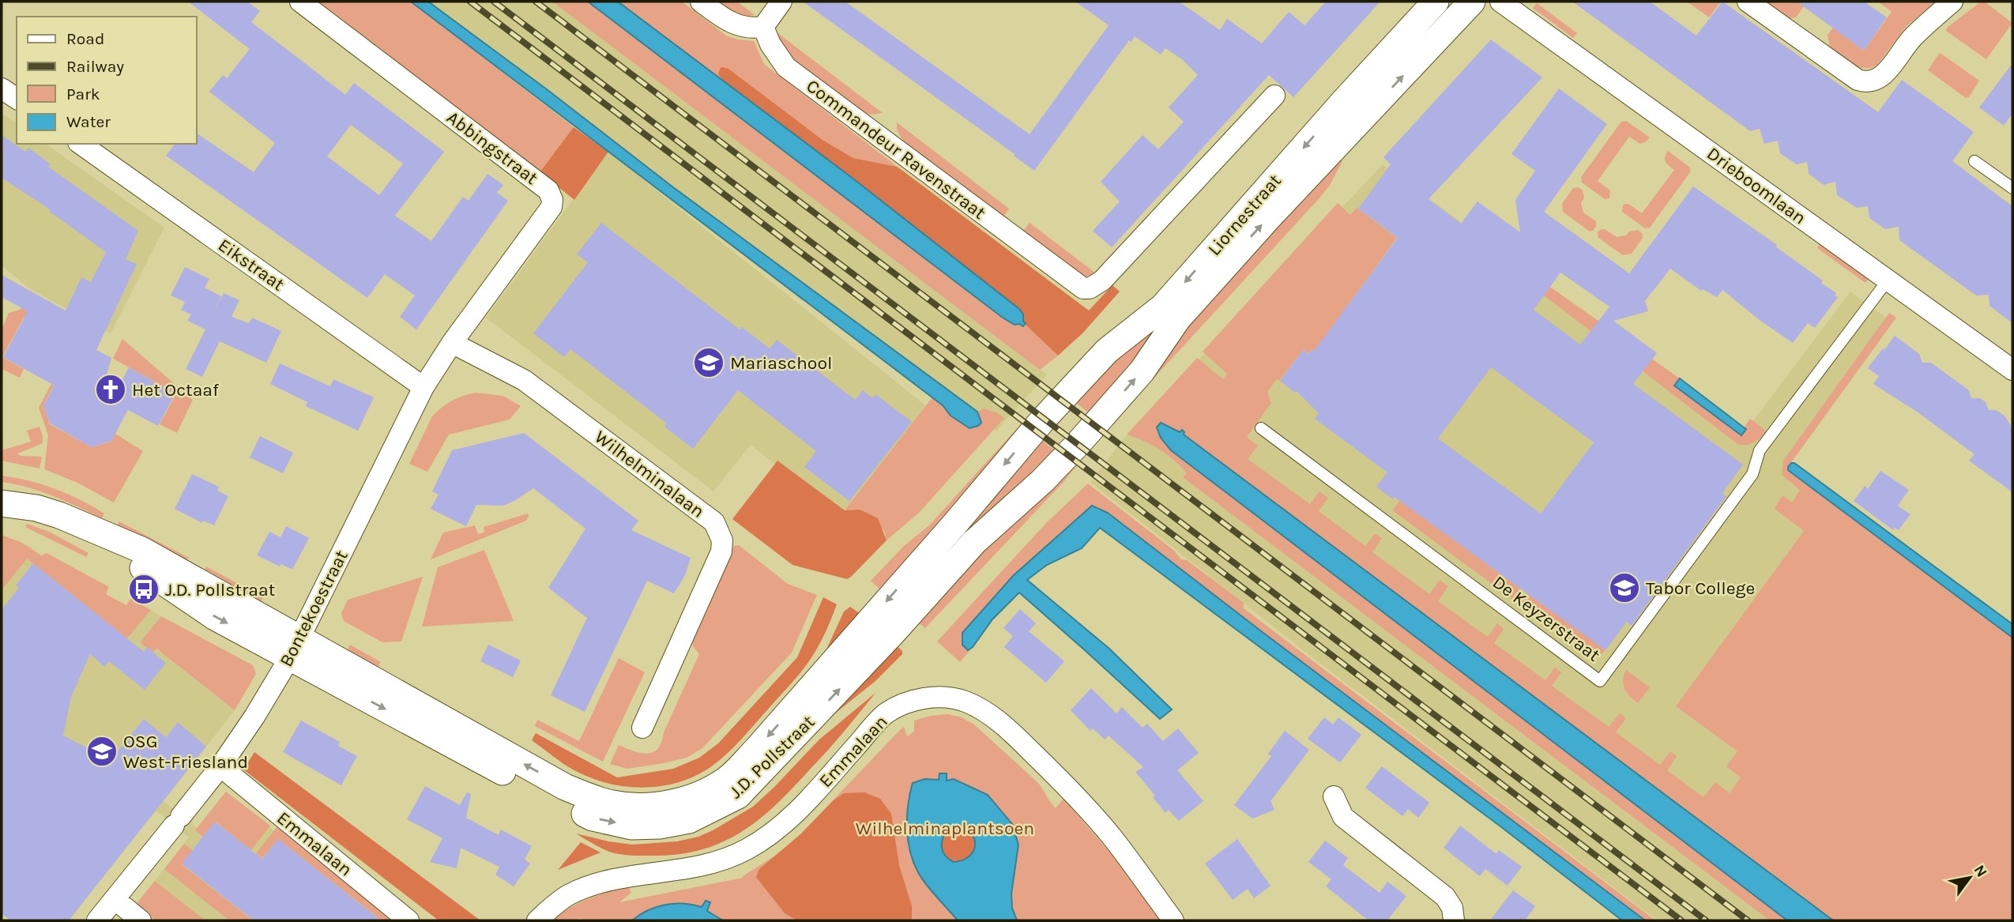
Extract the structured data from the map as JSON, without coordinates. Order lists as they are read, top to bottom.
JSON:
{
  "streets": {
    "street": [
      "Abbingstraat",
      "Commandeur Ravenstraat",
      "Drieboomlaan",
      "Liornestraat",
      "Eikstraat",
      "Wilhelminalaan",
      "Bontekoestraat",
      "Emmalaan",
      "J.D. Pollstraat"
    ],
    "lane": ["De Keyzerstraat"]
  },
  "crossings": [
    ["Abbingstraat", "Eikstraat"],
    ["Abbingstraat", "Wilhelminalaan"],
    ["Abbingstraat", "Bontekoestraat"],
    ["Drieboomlaan", "De Keyzerstraat"],
    ["Liornestraat", "J.D. Pollstraat"],
    ["Eikstraat", "Bontekoestraat"],
    ["Bontekoestraat", "Emmalaan"],
    ["Bontekoestraat", "J.D. Pollstraat"]
  ],
  "parks": ["Wilhelminaplantsoen"],
  "places": {
    "school or university": ["Mariaschool", "Tabor College", "OSG West-Friesland"],
    "church": ["Het Octaaf"],
    "bus stop": ["J.D. Pollstraat"]
  },
  "legend": [
    "Road",
    "Railway",
    "Park",
    "Water"
  ],
  "north": "top right"
}
